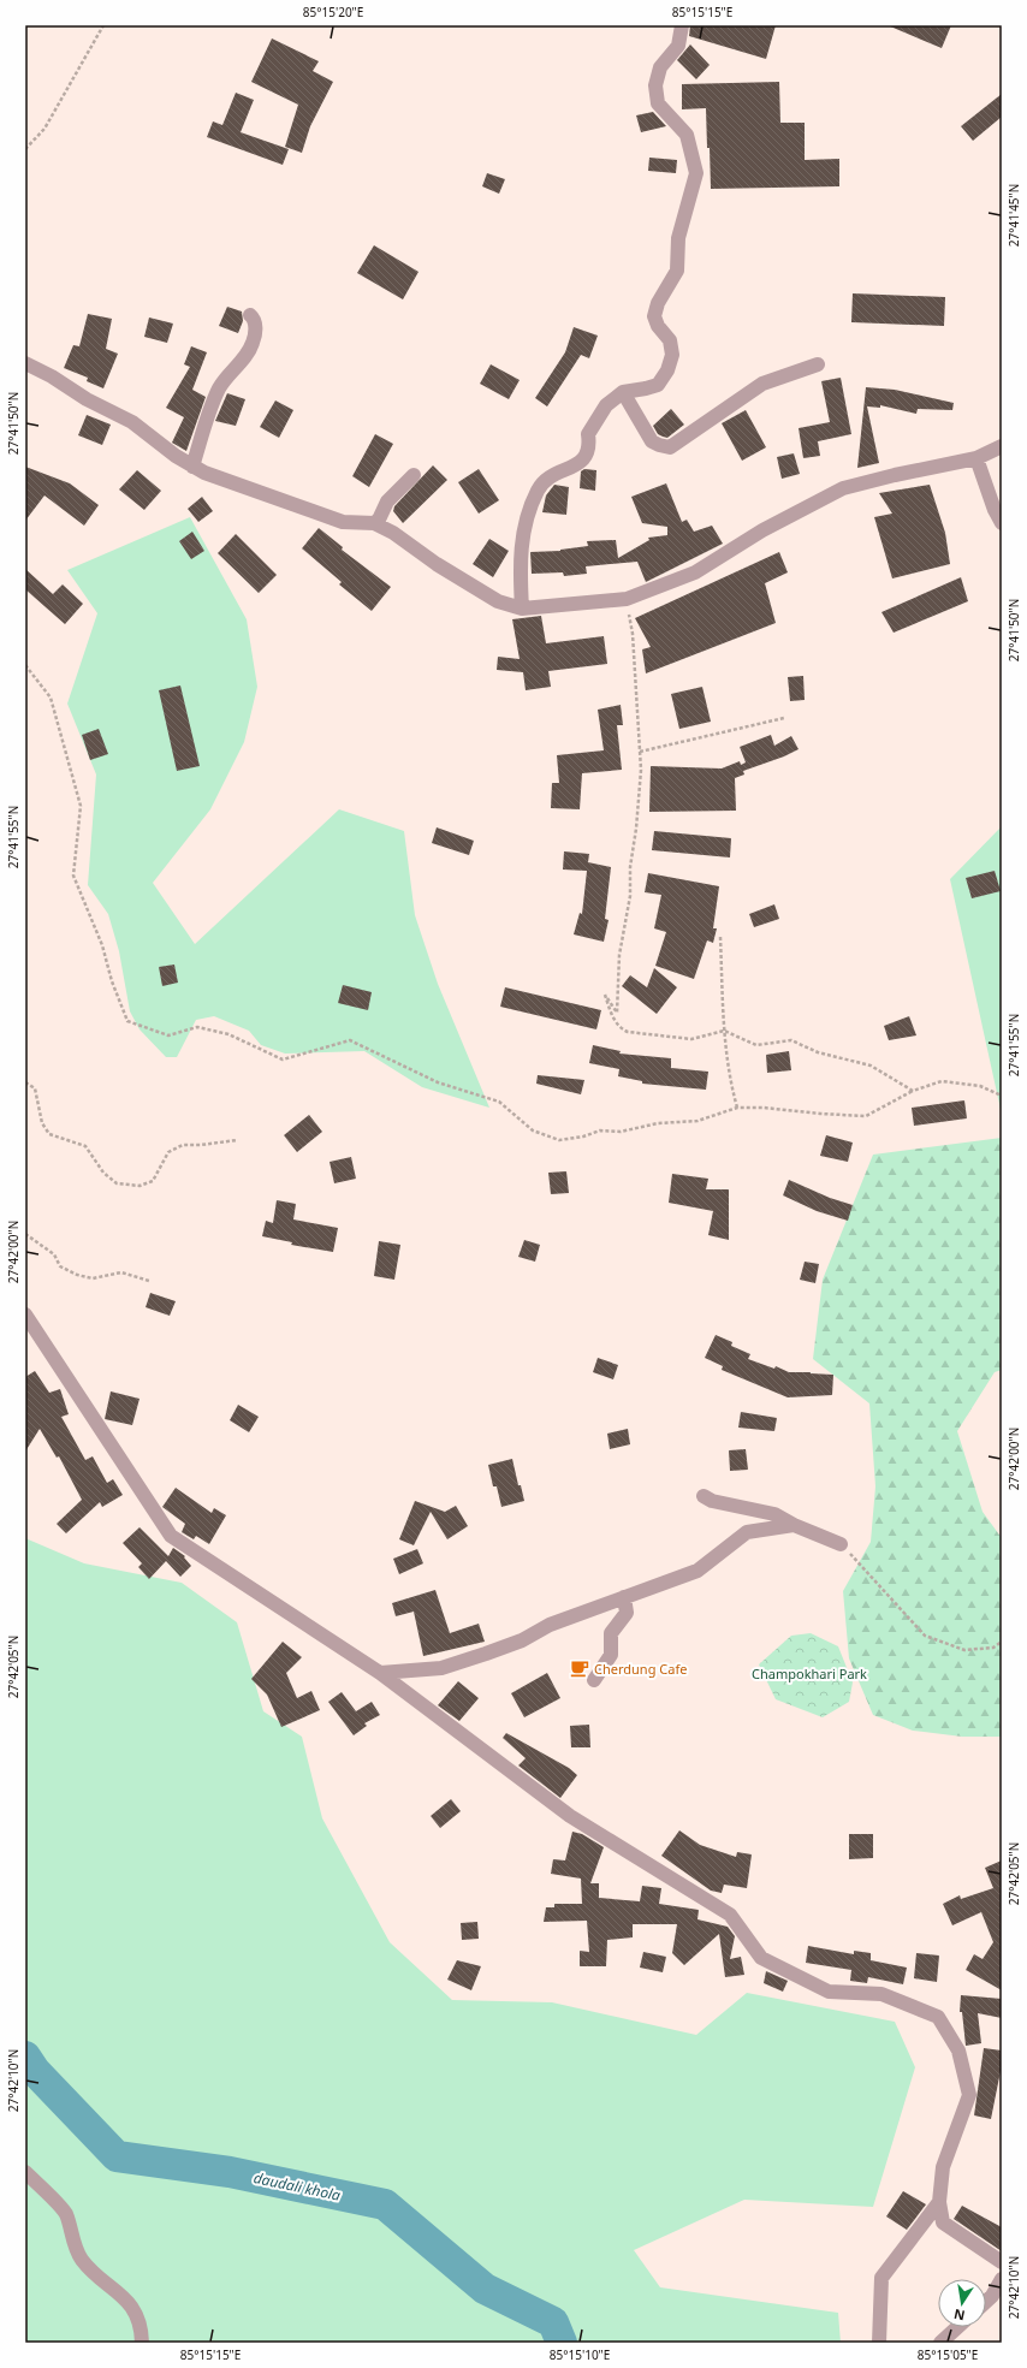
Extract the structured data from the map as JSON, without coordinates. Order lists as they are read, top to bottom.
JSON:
{
  "water": ["daudali khola"],
  "parks": ["Champokhari Park"],
  "places": {
    "cafe": ["Cherdung Cafe"]
  },
  "north": "bottom",
  "coordinates": [
    "85°15'20\"E",
    "85°15'15\"E",
    "27°41'45\"N",
    "27°41'50\"N",
    "27°41'55\"N",
    "27°42'00\"N",
    "27°42'05\"N",
    "27°42'10\"N",
    "85°15'10\"E",
    "85°15'05\"E"
  ]
}
